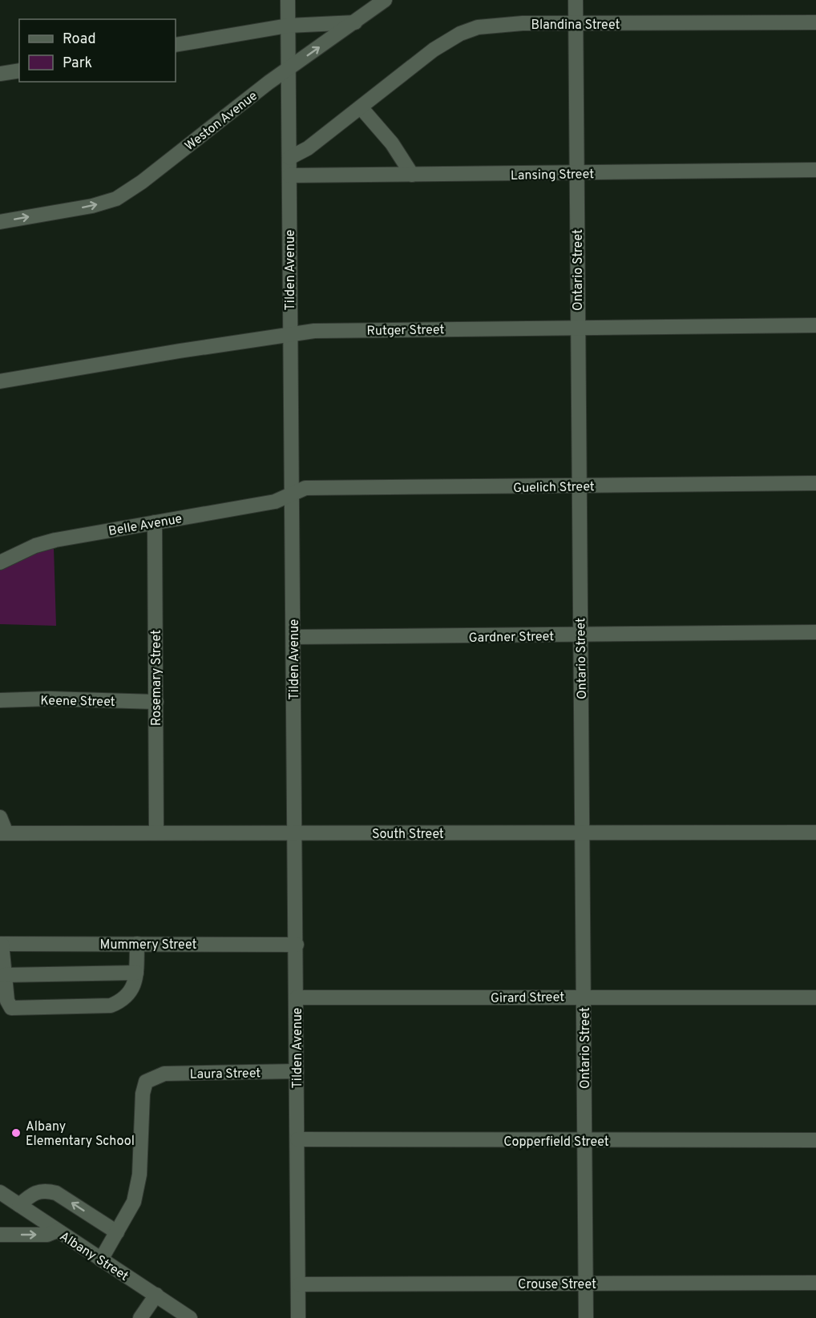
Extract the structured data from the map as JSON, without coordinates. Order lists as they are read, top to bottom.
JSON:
{
  "streets": {
    "street": [
      "Blandina Street",
      "Weston Avenue",
      "Lansing Street",
      "Tilden Avenue",
      "Ontario Street",
      "Rutger Street",
      "Guelich Street",
      "Belle Avenue",
      "Gardner Street",
      "Rosemary Street",
      "Keene Street",
      "South Street",
      "Mummery Street",
      "Girard Street",
      "Laura Street",
      "Copperfield Street",
      "Albany Street",
      "Crouse Street"
    ]
  },
  "crossings": [
    ["Blandina Street", "Tilden Avenue"],
    ["Blandina Street", "Ontario Street"],
    ["Weston Avenue", "Tilden Avenue"],
    ["Lansing Street", "Tilden Avenue"],
    ["Lansing Street", "Ontario Street"],
    ["Tilden Avenue", "Rutger Street"],
    ["Tilden Avenue", "Guelich Street"],
    ["Tilden Avenue", "Belle Avenue"],
    ["Tilden Avenue", "Gardner Street"],
    ["Tilden Avenue", "South Street"],
    ["Tilden Avenue", "Mummery Street"],
    ["Tilden Avenue", "Girard Street"],
    ["Tilden Avenue", "Laura Street"],
    ["Tilden Avenue", "Copperfield Street"],
    ["Tilden Avenue", "Crouse Street"],
    ["Ontario Street", "Rutger Street"],
    ["Ontario Street", "Guelich Street"],
    ["Ontario Street", "Gardner Street"],
    ["Ontario Street", "South Street"],
    ["Ontario Street", "Girard Street"],
    ["Ontario Street", "Copperfield Street"],
    ["Ontario Street", "Crouse Street"],
    ["Guelich Street", "Belle Avenue"],
    ["Belle Avenue", "Rosemary Street"],
    ["Rosemary Street", "Keene Street"],
    ["Rosemary Street", "South Street"]
  ],
  "one_way": ["Weston Avenue"],
  "places": ["Albany Elementary School"],
  "legend": ["Road", "Park"]
}
